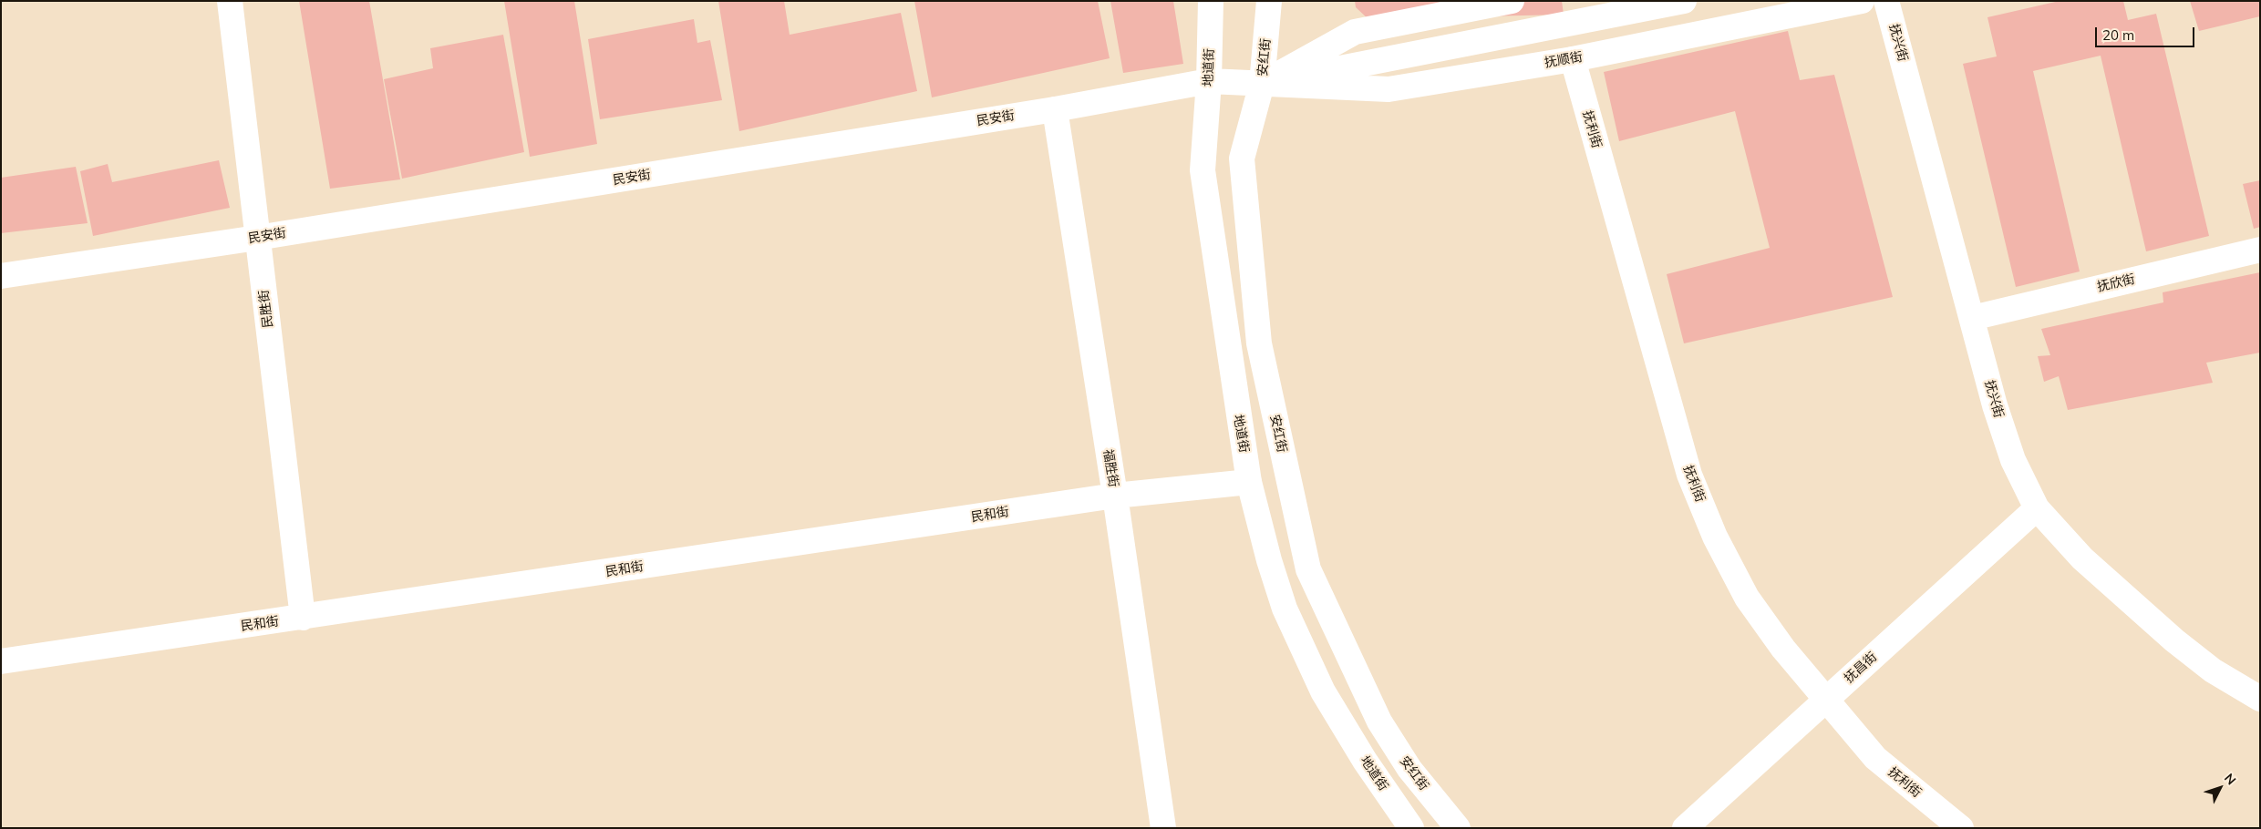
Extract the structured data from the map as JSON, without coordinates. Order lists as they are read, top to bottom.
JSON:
{
  "streets": {
    "street": [
      "抚兴街",
      "安红街",
      "抚顺街",
      "地道街",
      "民安街",
      "抚利街",
      "抚欣街",
      "民胜街",
      "福胜街",
      "民和街",
      "抚昌街"
    ]
  },
  "crossings": [
    ["抚兴街", "抚欣街"],
    ["抚兴街", "抚昌街"],
    ["安红街", "抚顺街"],
    ["安红街", "民安街"],
    ["抚顺街", "民安街"],
    ["抚顺街", "抚利街"],
    ["地道街", "民安街"],
    ["地道街", "民和街"],
    ["民安街", "民胜街"],
    ["民安街", "福胜街"],
    ["抚利街", "抚昌街"],
    ["民胜街", "民和街"],
    ["福胜街", "民和街"]
  ],
  "scale_bar": "20 m",
  "north": "top right"
}
